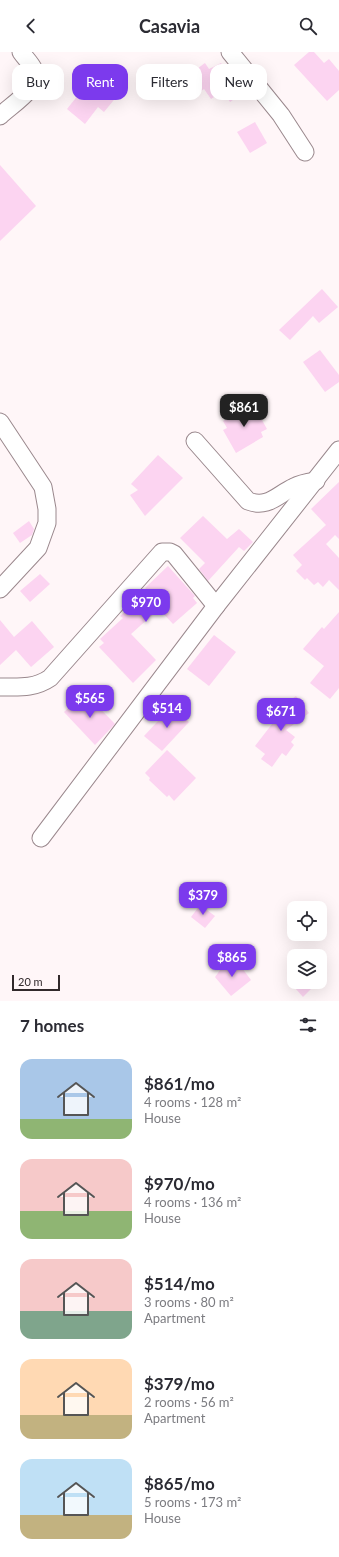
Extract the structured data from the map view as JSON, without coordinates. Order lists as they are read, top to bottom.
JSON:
{
  "scale_bar": "20 m",
  "page": {
    "header": "Casavia",
    "chip": [
      "Buy",
      "Rent",
      "Filters",
      "New"
    ],
    "price": [
      "$861",
      "$970",
      "$565",
      "$514",
      "$671",
      "$379",
      "$865"
    ],
    "scale": "20 m",
    "heading": "7 homes",
    "list": [
      {
        "name": "$861/mo",
        "note": "4 rooms · 128 m² · House"
      },
      {
        "name": "$970/mo",
        "note": "4 rooms · 136 m² · House"
      },
      {
        "name": "$514/mo",
        "note": "3 rooms · 80 m² · Apartment"
      },
      {
        "name": "$379/mo",
        "note": "2 rooms · 56 m² · Apartment"
      },
      {
        "name": "$865/mo",
        "note": "5 rooms · 173 m² · House"
      }
    ]
  }
}
